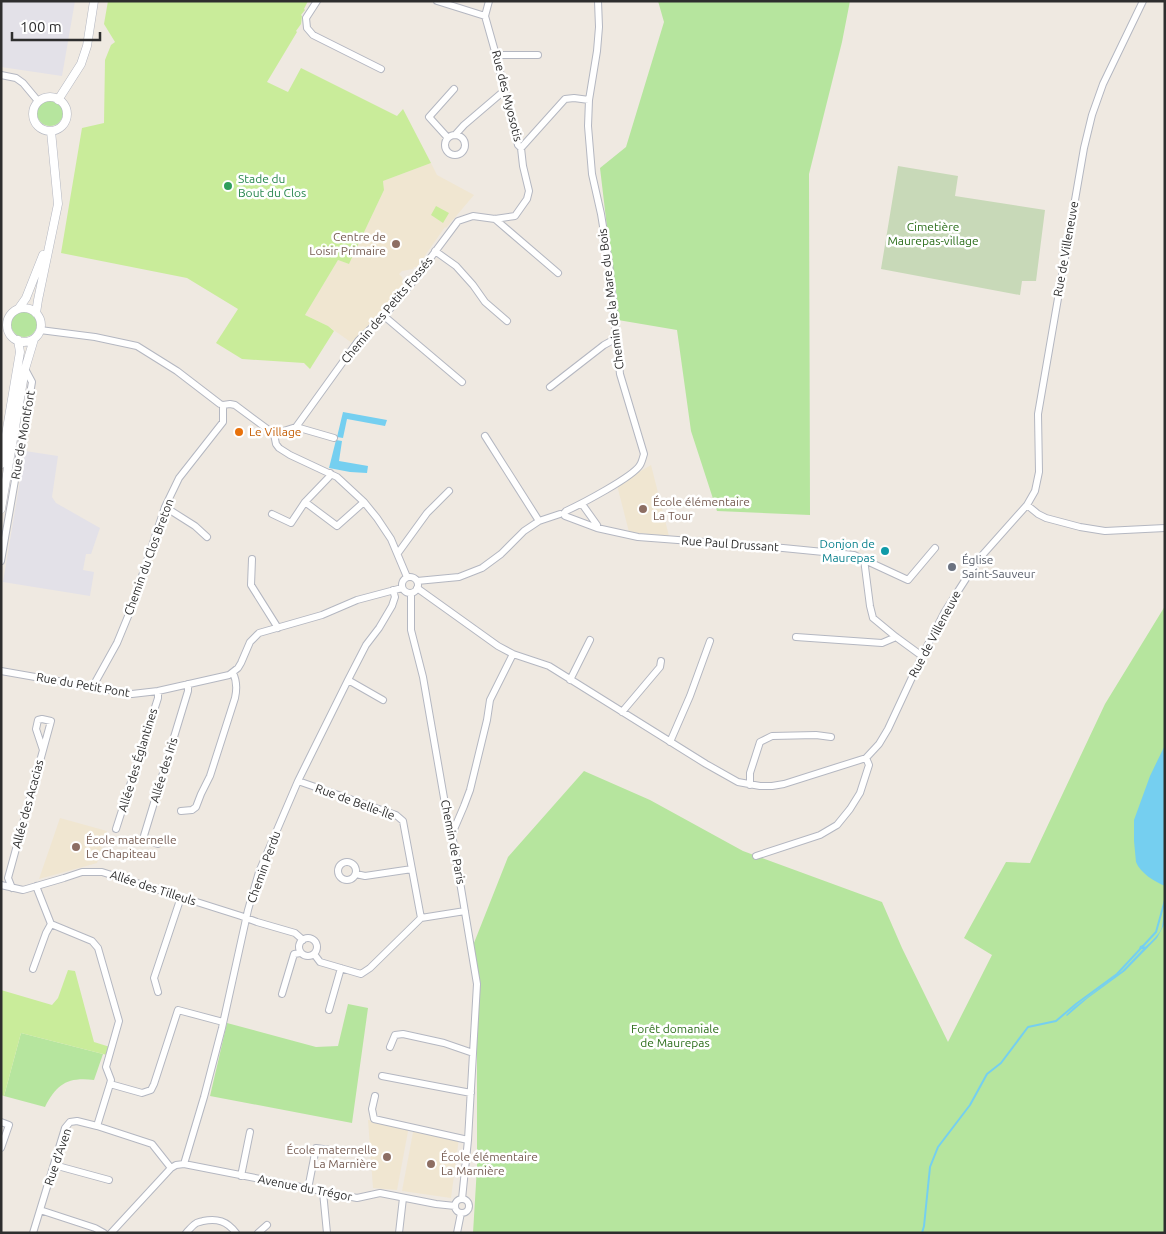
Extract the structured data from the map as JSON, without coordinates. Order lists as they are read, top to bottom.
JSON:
{
  "streets": {
    "street": [
      "Rue des Myosotis",
      "Rue de Villeneuve",
      "Chemin de la Mare du Bois",
      "Chemin des Petits Fossés",
      "Rue de Montfort",
      "Rue Paul Drussant",
      "Chemin du Clos Breton",
      "Rue du Petit Pont",
      "Allée des Églantines",
      "Allée des Iris",
      "Rue de Belle-Île",
      "Allée des Acacias",
      "Chemin de Paris",
      "Chemin Perdu",
      "Allée des Tilleuls",
      "Rue d'Aven",
      "Avenue du Trégor"
    ]
  },
  "crossings": [
    ["Rue des Myosotis", "Chemin des Petits Fossés"],
    ["Chemin du Clos Breton", "Rue du Petit Pont"],
    ["Rue du Petit Pont", "Allée des Églantines"],
    ["Rue du Petit Pont", "Allée des Iris"],
    ["Rue de Belle-Île", "Chemin Perdu"],
    ["Allée des Acacias", "Allée des Tilleuls"],
    ["Chemin de Paris", "Avenue du Trégor"],
    ["Chemin Perdu", "Allée des Tilleuls"],
    ["Chemin Perdu", "Avenue du Trégor"]
  ],
  "parks": ["Cimetière Maurepas-village", "Forêt domaniale de Maurepas"],
  "places": [
    "Stade du Bout du Clos",
    "Centre de Loisir Primaire",
    "Le Village",
    "École élémentaire La Tour",
    "Donjon de Maurepas",
    "Église Saint-Sauveur",
    "École maternelle Le Chapiteau",
    "École maternelle La Marnière",
    "École élémentaire La Marnière"
  ],
  "scale_bar": "100 m"
}
